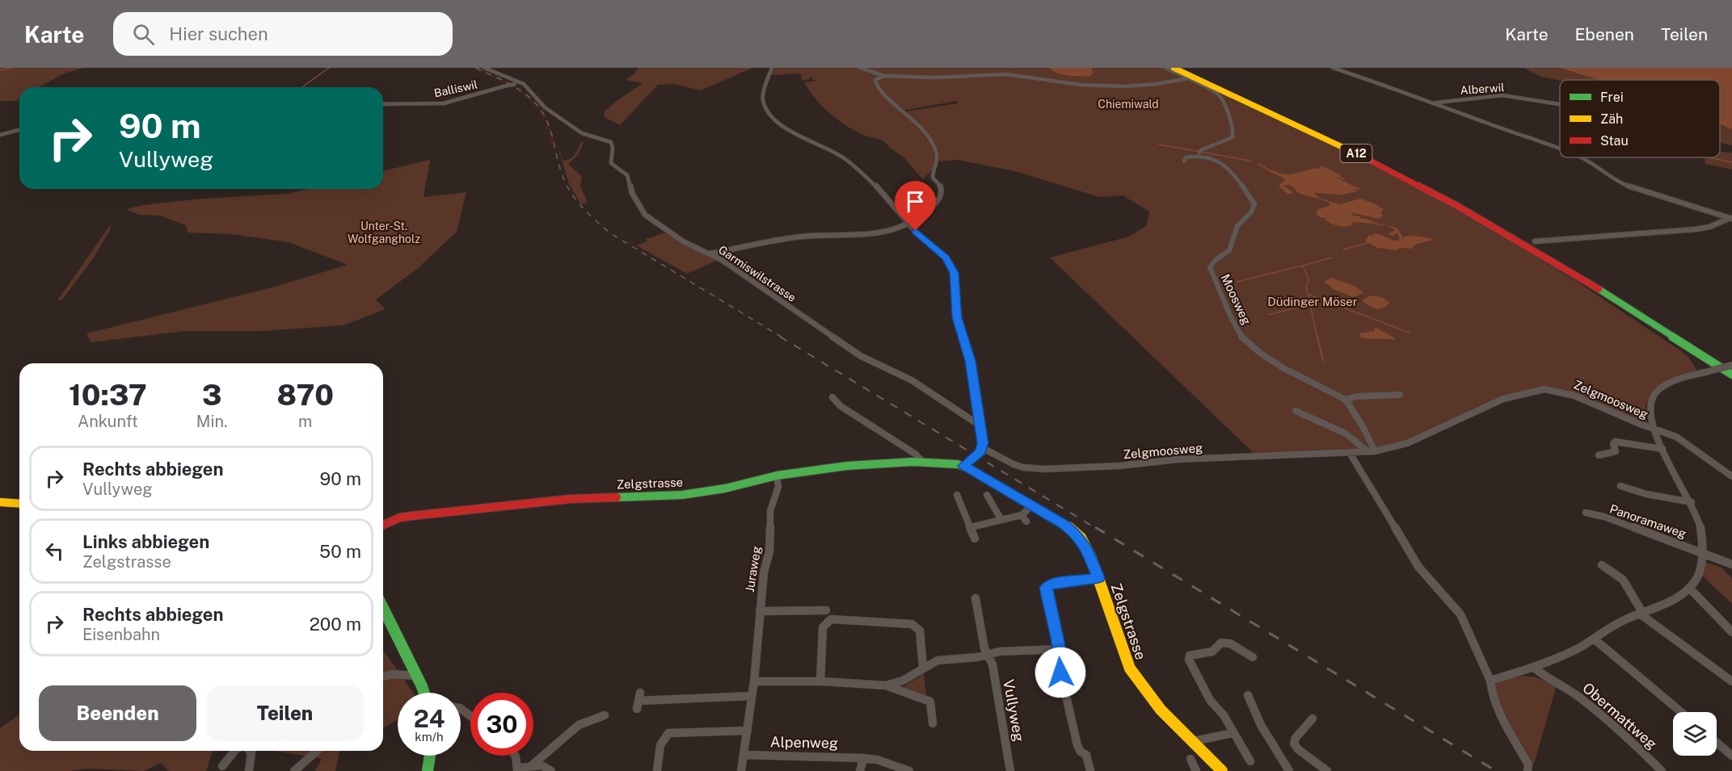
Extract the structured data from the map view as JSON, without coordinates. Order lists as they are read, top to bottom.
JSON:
{
  "streets": {
    "main road": ["A12", "Zelgstrasse"],
    "street": [
      "Balliswil",
      "Alberwil",
      "Garmiswilstrasse",
      "Moosweg",
      "Zelgmoosweg",
      "Panoramaweg",
      "Juraweg",
      "Vullyweg",
      "Obermattweg",
      "Alpenweg"
    ]
  },
  "crossings": [
    ["Balliswil", "Garmiswilstrasse"],
    ["Moosweg", "Zelgmoosweg"],
    ["Zelgstrasse", "Juraweg"],
    ["Juraweg", "Alpenweg"]
  ],
  "parks": ["Chiemiwald", "Unter-St. Wolfgangholz", "Düdinger Möser"],
  "legend": ["Frei", "Zäh", "Stau"],
  "page": {
    "header": "Karte",
    "search": "Hier suchen",
    "nav": ["Karte", "Ebenen", "Teilen"],
    "turn": ["90 m", "Vullyweg"],
    "eta": [
      "10:37",
      "Ankunft",
      "3",
      "Min.",
      "870",
      "m"
    ],
    "list": [
      {
        "name": "Rechts abbiegen",
        "note": "Vullyweg",
        "value": "90 m"
      },
      {
        "name": "Links abbiegen",
        "note": "Zelgstrasse",
        "value": "50 m"
      },
      {
        "name": "Rechts abbiegen",
        "note": "Eisenbahn",
        "value": "200 m"
      }
    ],
    "buttons": ["Beenden", "Teilen"],
    "speed": "24 km/h",
    "limit": "30"
  }
}
